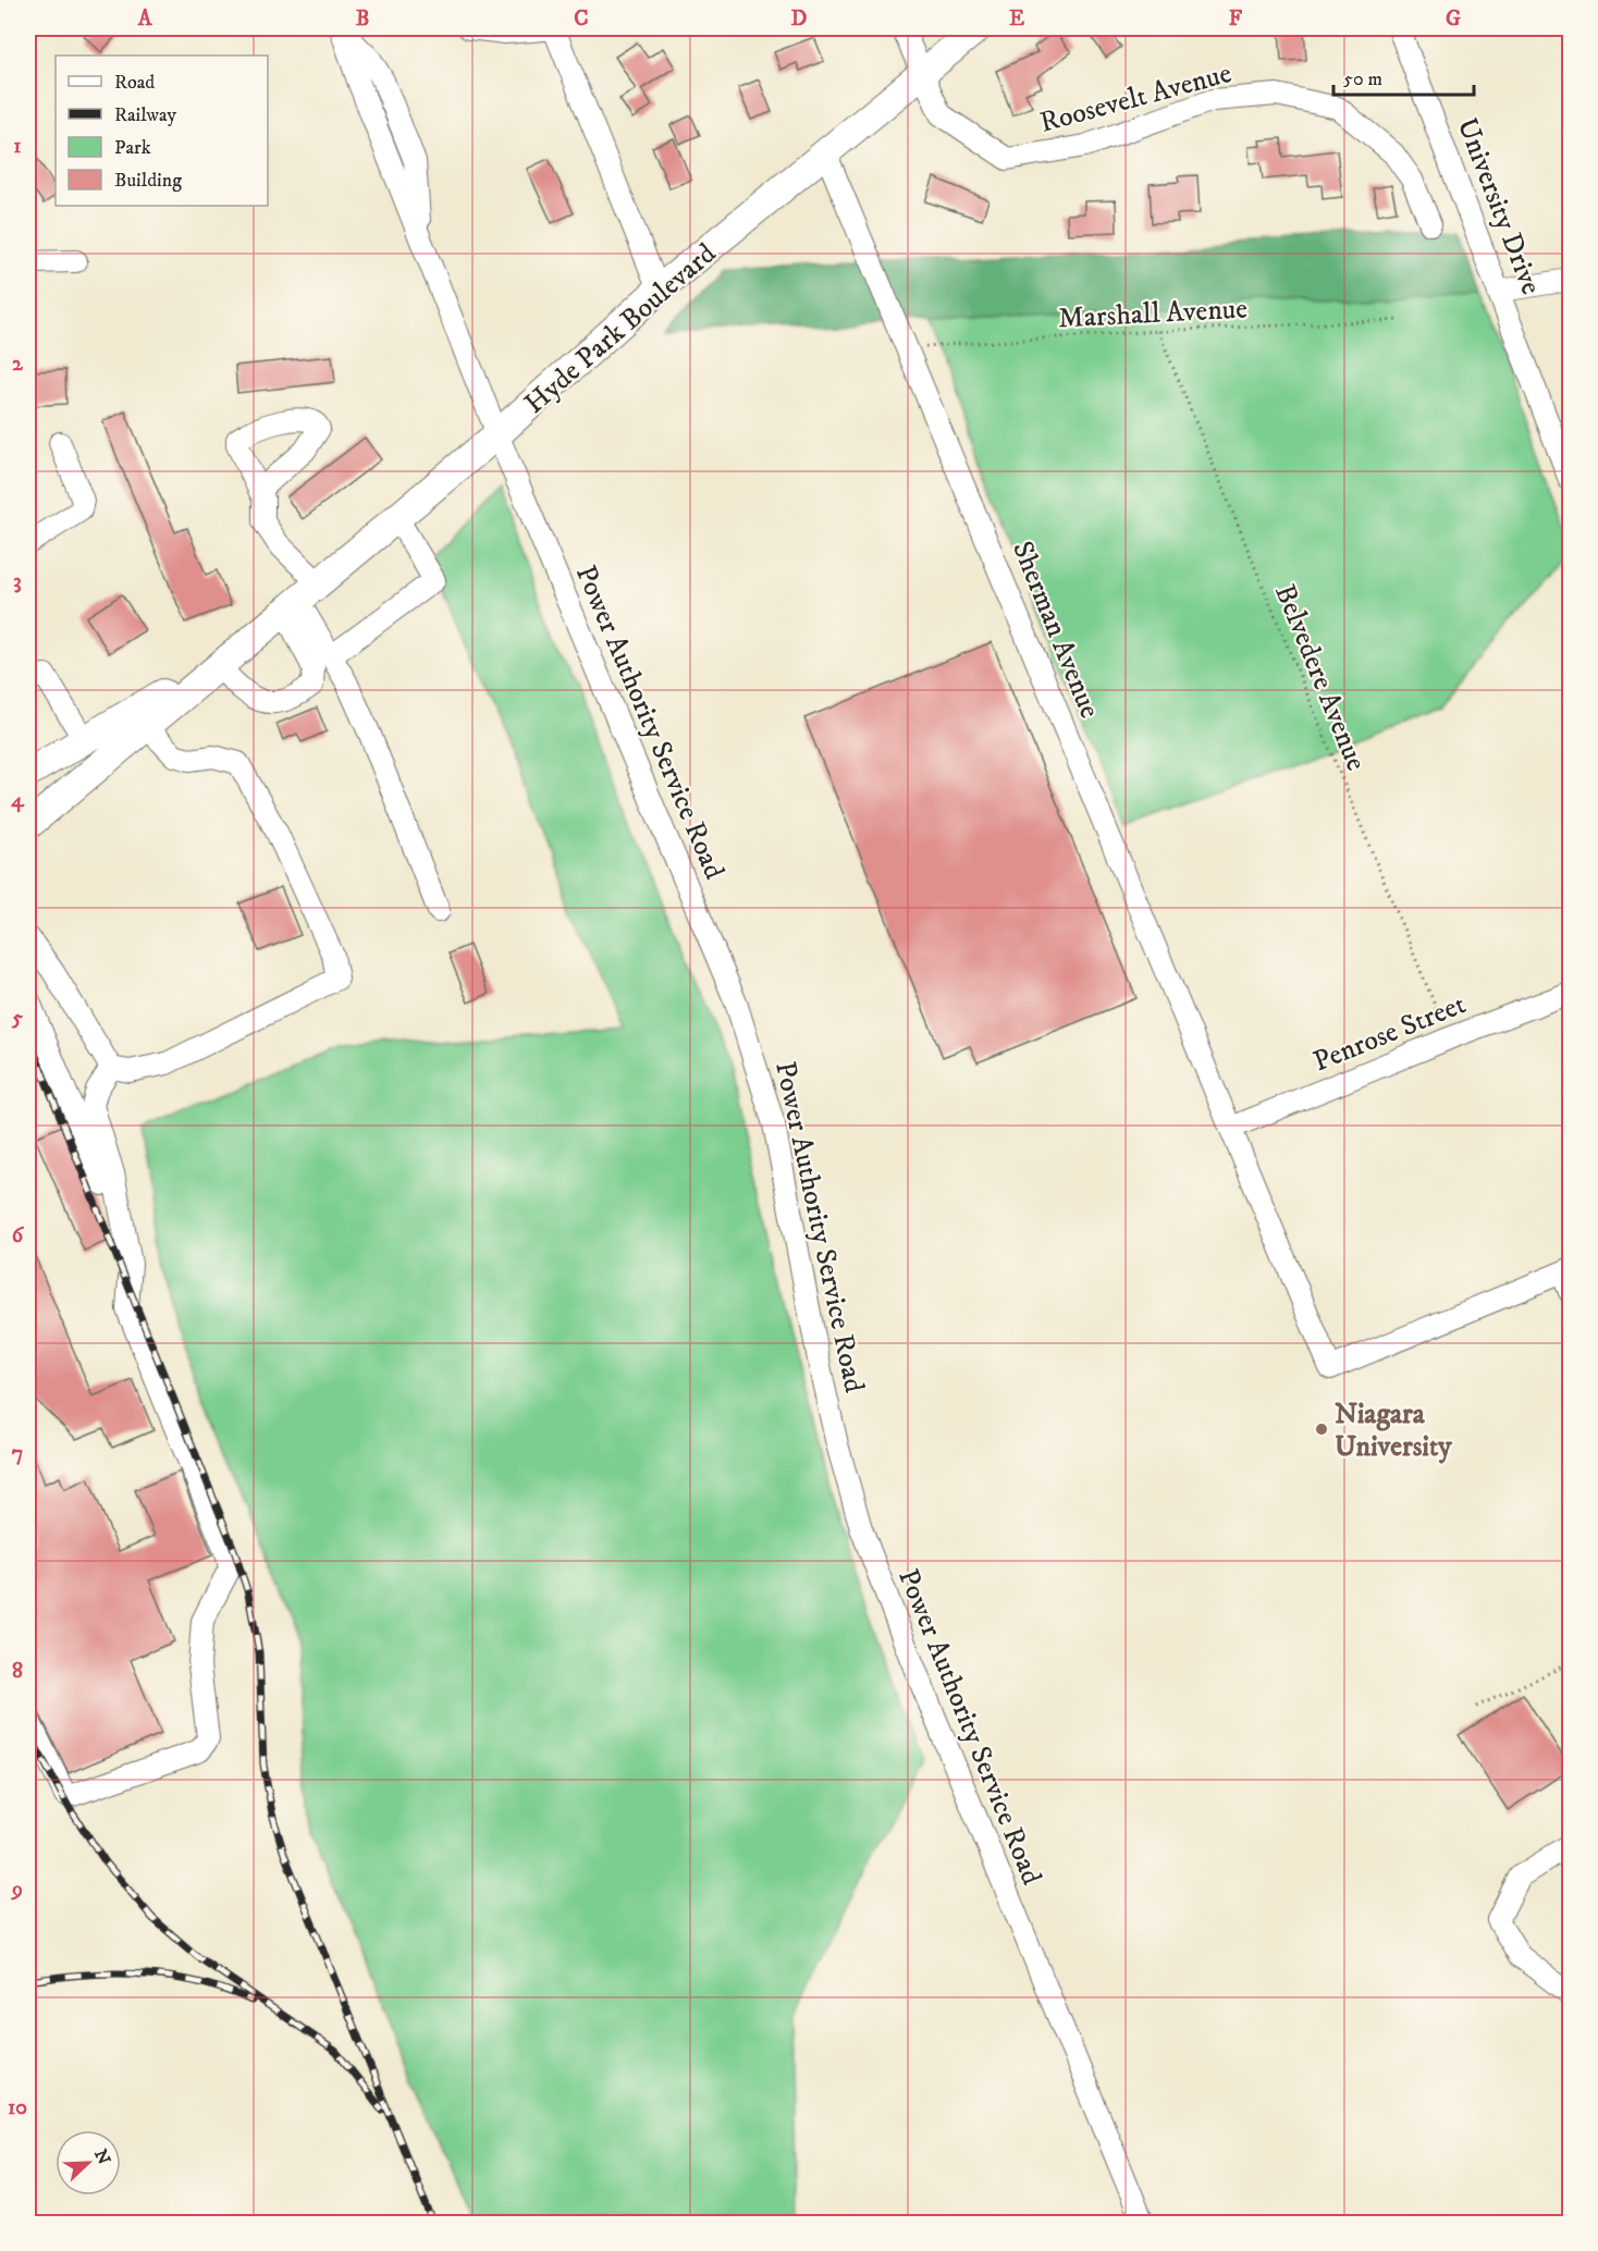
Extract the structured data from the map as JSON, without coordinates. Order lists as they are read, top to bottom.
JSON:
{
  "streets": {
    "main road": ["Hyde Park Boulevard"],
    "street": [
      "Roosevelt Avenue",
      "University Drive",
      "Sherman Avenue",
      "Power Authority Service Road",
      "Penrose Street"
    ],
    "path": ["Marshall Avenue", "Belvedere Avenue"]
  },
  "crossings": [
    ["Roosevelt Avenue", "Hyde Park Boulevard"],
    ["Marshall Avenue", "Sherman Avenue"],
    ["Marshall Avenue", "Belvedere Avenue"],
    ["Hyde Park Boulevard", "Sherman Avenue"],
    ["Hyde Park Boulevard", "Power Authority Service Road"],
    ["Sherman Avenue", "Penrose Street"],
    ["Belvedere Avenue", "Penrose Street"]
  ],
  "places": ["Niagara University"],
  "legend": [
    "Road",
    "Railway",
    "Park",
    "Building"
  ],
  "scale_bar": "50 m",
  "north": "top right",
  "grid": {
    "columns": [
      "A",
      "B",
      "C",
      "D",
      "E",
      "F",
      "G"
    ],
    "rows": [
      "1",
      "2",
      "3",
      "4",
      "5",
      "6",
      "7",
      "8",
      "9",
      "10"
    ]
  }
}
